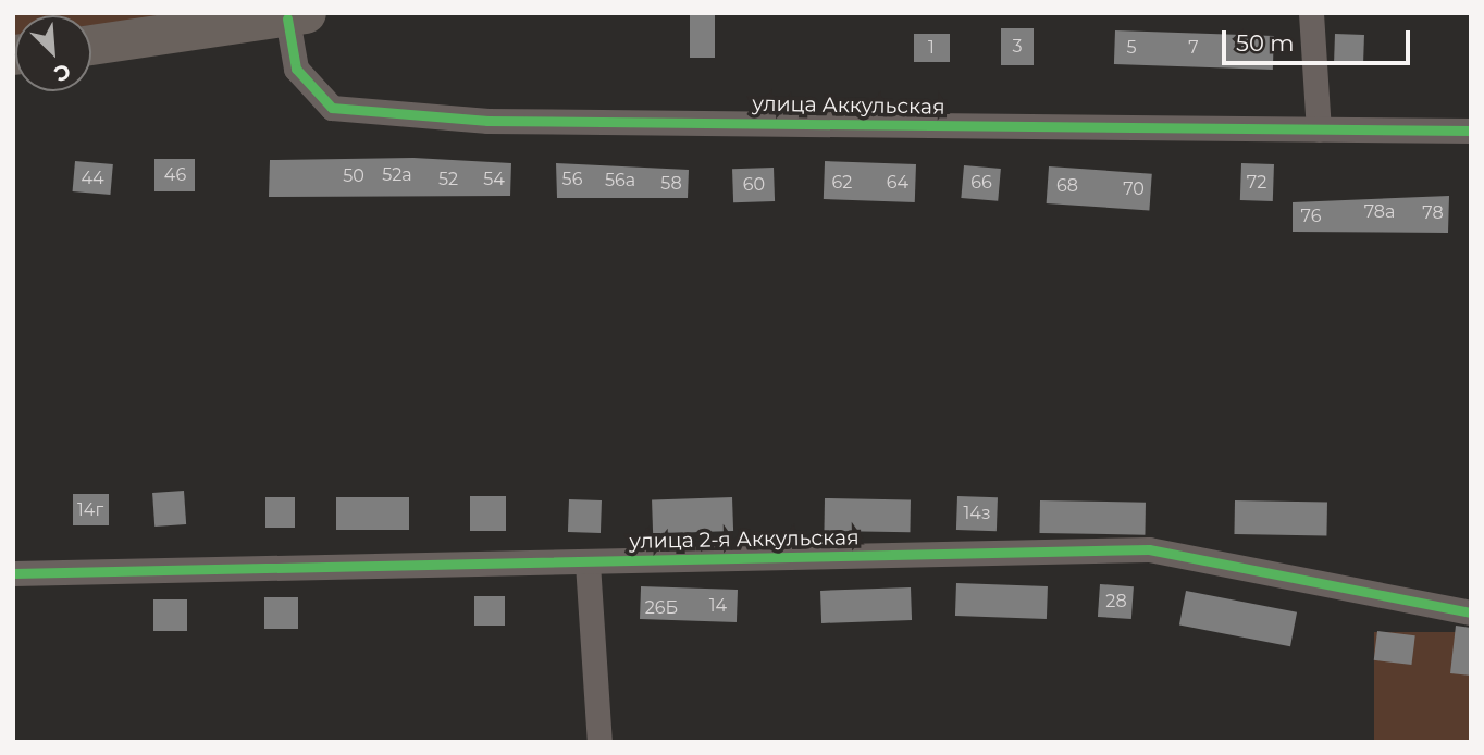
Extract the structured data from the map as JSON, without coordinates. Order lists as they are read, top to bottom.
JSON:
{
  "streets": {
    "street": ["улица Аккульская", "улица 2-я Аккульская"]
  },
  "house_numbers": [
    "3",
    "1",
    "5",
    "7",
    "46",
    "52а",
    "50",
    "44",
    "52",
    "54",
    "56",
    "56а",
    "62",
    "64",
    "66",
    "72",
    "58",
    "60",
    "68",
    "70",
    "78а",
    "78",
    "76",
    "14г",
    "14з",
    "28",
    "14",
    "26Б"
  ],
  "scale_bar": "50 m",
  "north": "bottom right"
}
